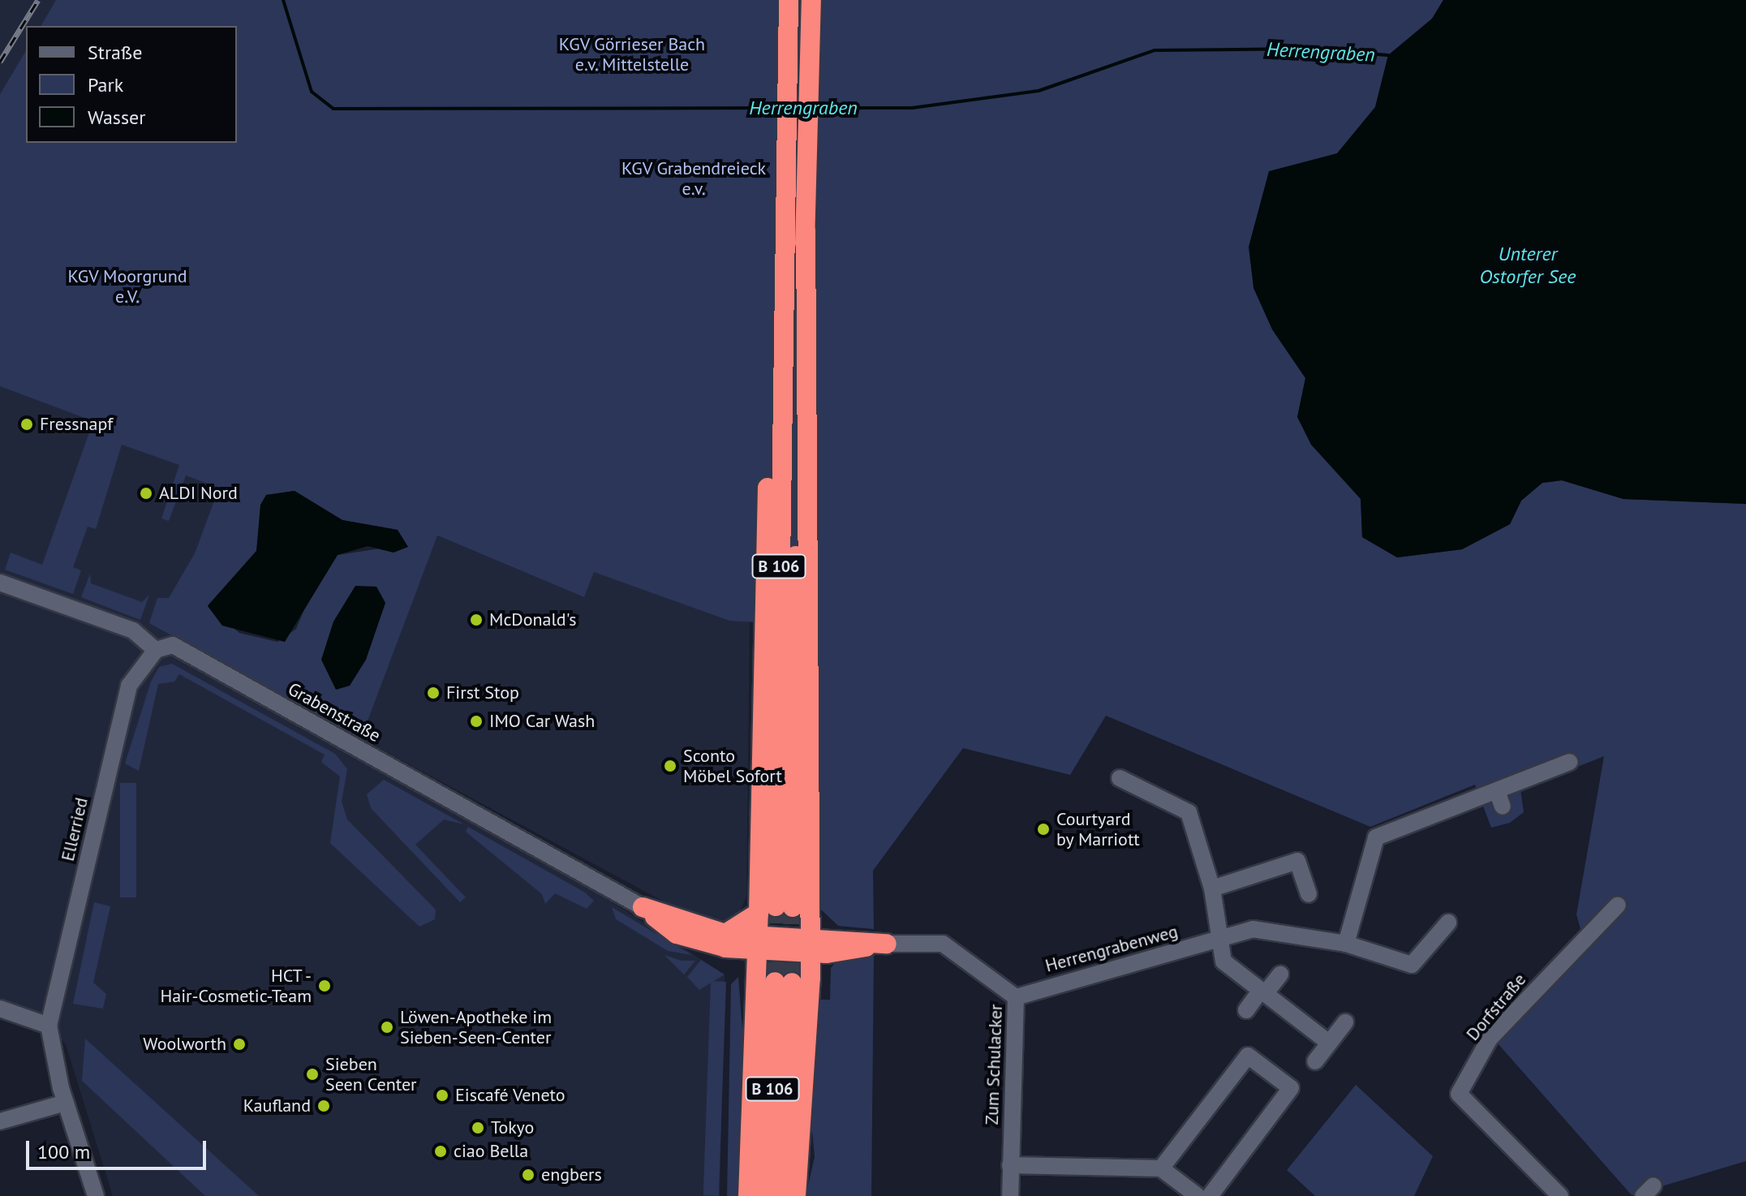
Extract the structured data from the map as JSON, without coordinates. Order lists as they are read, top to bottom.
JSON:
{
  "streets": {
    "highway": ["B 106"],
    "street": [
      "Grabenstraße",
      "Ellerried",
      "Herrengrabenweg",
      "Dorfstraße",
      "Zum Schulacker"
    ]
  },
  "crossings": [
    ["Grabenstraße", "Ellerried"],
    ["Herrengrabenweg", "Zum Schulacker"]
  ],
  "water": ["Herrengraben", "Unterer Ostorfer See"],
  "parks": ["KGV Görrieser Bach e.v. Mittelstelle", "KGV Grabendreieck e.v.", "KGV Moorgrund e.V."],
  "places": [
    "Fressnapf",
    "ALDI Nord",
    "McDonald's",
    "First Stop",
    "IMO Car Wash",
    "Sconto Möbel Sofort",
    "Courtyard by Marriott",
    "HCT - Hair-Cosmetic-Team",
    "Löwen-Apotheke im Sieben-Seen-Center",
    "Woolworth",
    "Sieben Seen Center",
    "Eiscafé Veneto",
    "Kaufland",
    "Tokyo",
    "ciao Bella",
    "engbers"
  ],
  "legend": ["Straße", "Park", "Wasser"],
  "scale_bar": "100 m"
}
